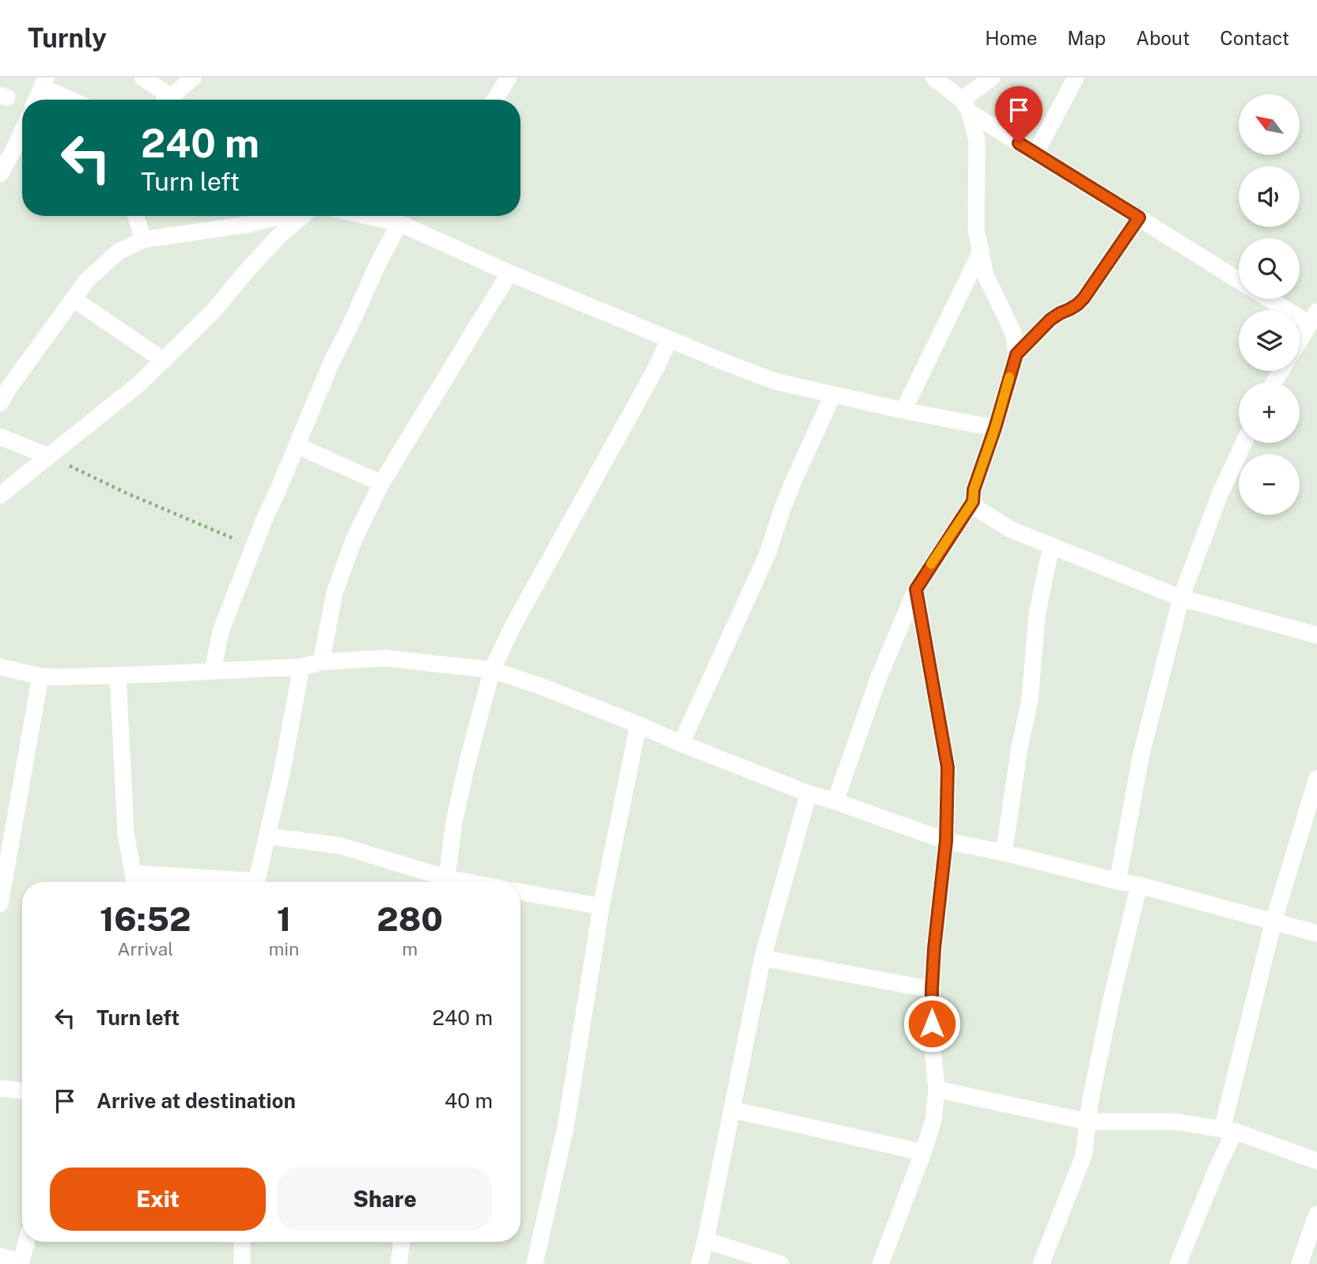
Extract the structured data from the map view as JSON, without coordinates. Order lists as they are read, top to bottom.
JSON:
{
  "north": "top left",
  "page": {
    "header": "Turnly",
    "nav": [
      "Home",
      "Map",
      "About",
      "Contact"
    ],
    "map_buttons": ["+", "−"],
    "turn": ["240 m", "Turn left"],
    "eta": [
      "16:52",
      "Arrival",
      "1",
      "min",
      "280",
      "m"
    ],
    "list": [
      {
        "name": "Turn left",
        "value": "240 m"
      },
      {
        "name": "Arrive at destination",
        "value": "40 m"
      }
    ],
    "buttons": ["Exit", "Share"]
  }
}
